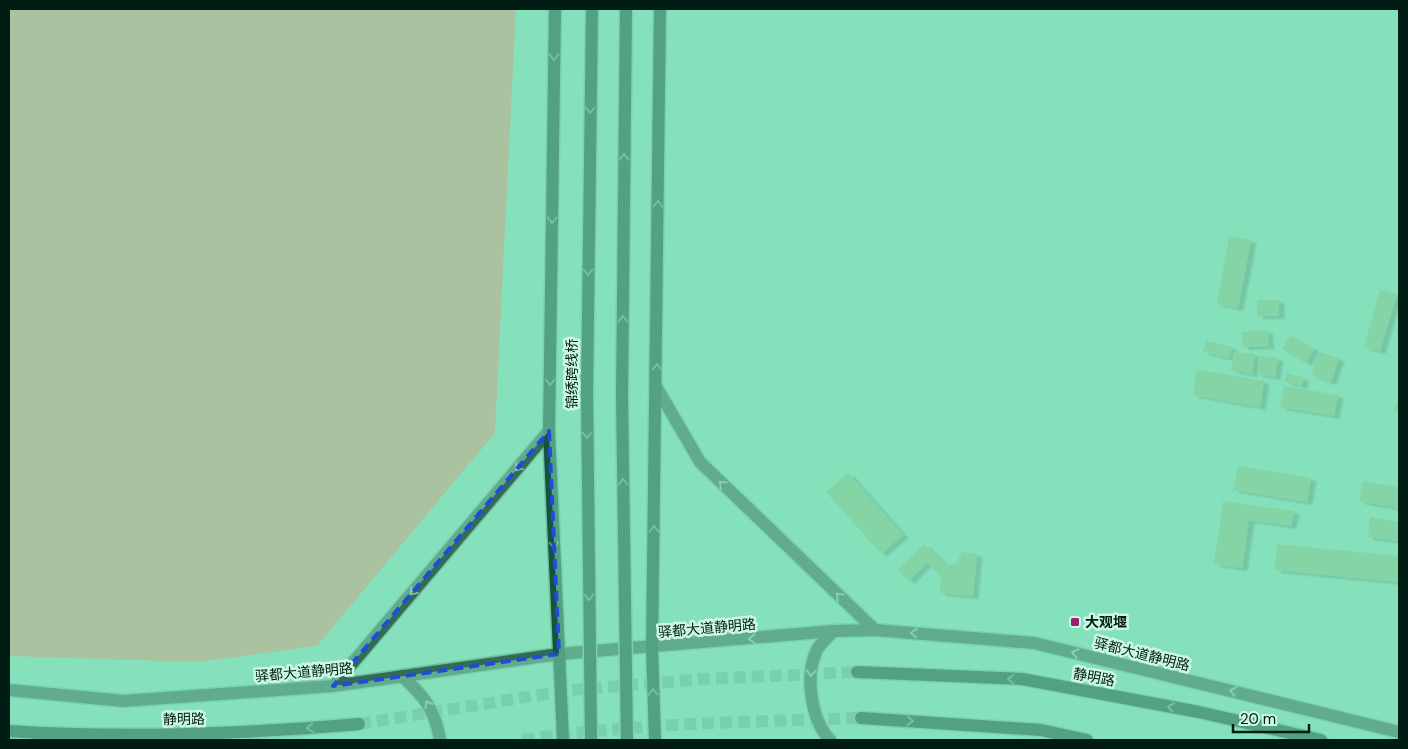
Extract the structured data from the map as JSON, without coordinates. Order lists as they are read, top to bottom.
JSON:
{
  "streets": {
    "main road": ["锦绣跨线桥", "静明路"],
    "street": ["驿都大道静明路"]
  },
  "one_way": ["驿都大道静明路", "静明路"],
  "places": {
    "transit": ["大观堰"]
  },
  "scale_bar": "20 m"
}
